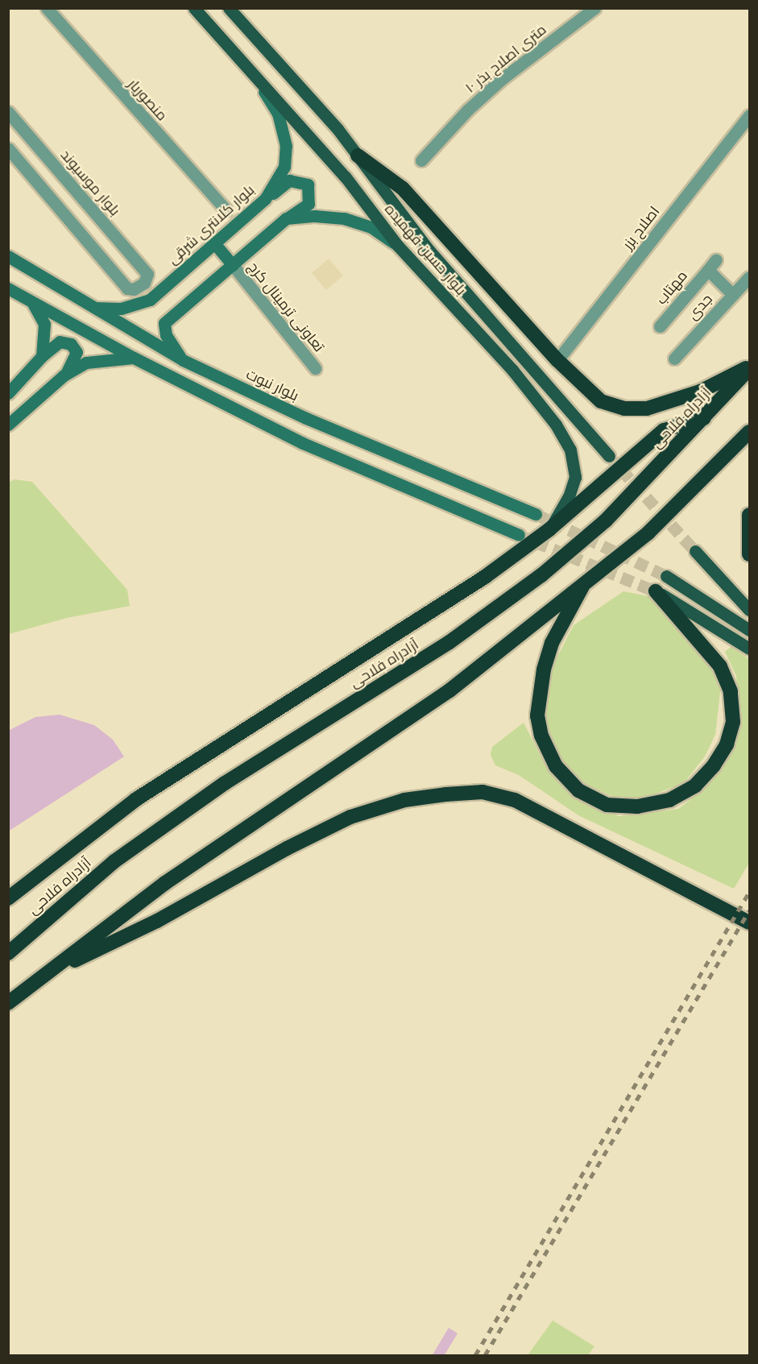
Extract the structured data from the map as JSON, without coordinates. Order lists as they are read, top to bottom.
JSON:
{
  "streets": {
    "highway": ["آزادراه فلاحی"],
    "main road": ["بلوار کلانتری شرقی", "بلوار حسین فهمیده", "بلوار نبوت"],
    "street": [
      "۱۰ متری اصلاح بذر",
      "منصوریار",
      "بلوار موسیوند",
      "اصلاح بزر",
      "مهتاب",
      "تعاونی ترمینال کرج",
      "جدی"
    ]
  },
  "crossings": [
    ["بلوار کلانتری شرقی", "بلوار حسین فهمیده"],
    ["بلوار کلانتری شرقی", "بلوار نبوت"],
    ["مهتاب", "جدی"]
  ]
}
